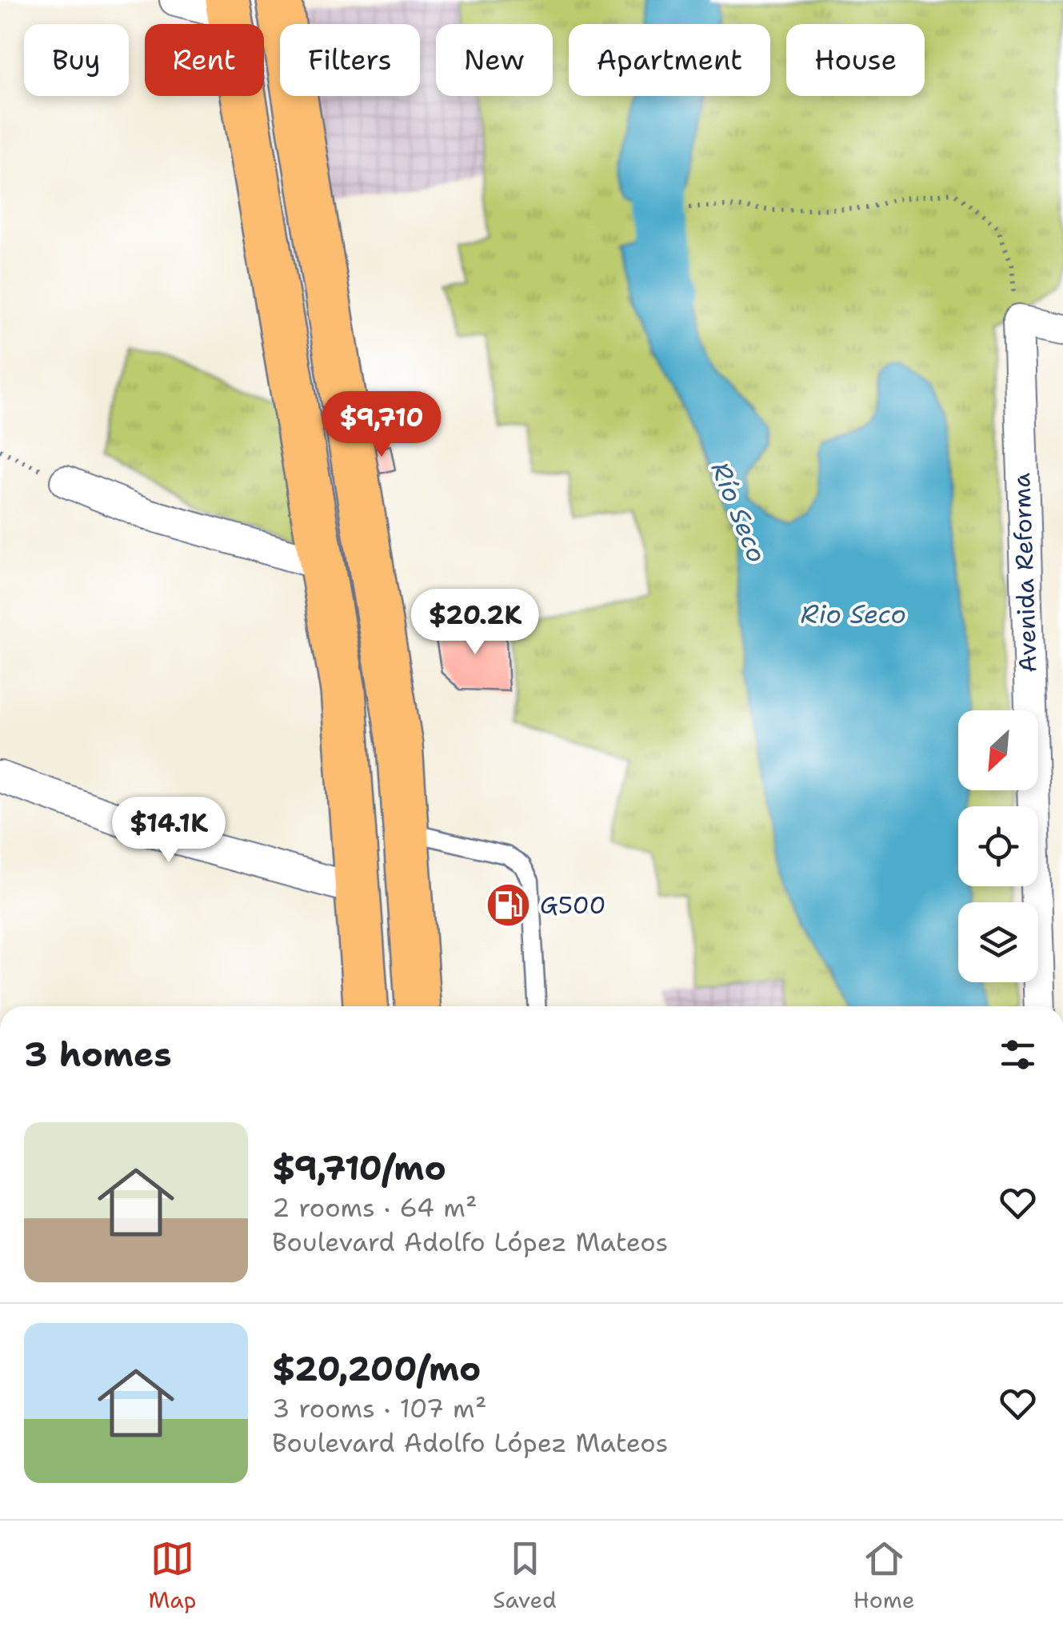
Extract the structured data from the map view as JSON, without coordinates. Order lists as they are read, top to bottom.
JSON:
{
  "streets": {
    "street": ["Avenida Reforma"]
  },
  "water": ["Río Seco", "Rio Seco"],
  "places": {
    "fuel station": ["G500"]
  },
  "north": "bottom left",
  "page": {
    "chip": [
      "Buy",
      "Rent",
      "Filters",
      "New",
      "Apartment",
      "House"
    ],
    "price": ["$9,710", "$20.2K", "$14.1K"],
    "heading": "3 homes",
    "list": [
      {
        "name": "$9,710/mo",
        "note": "2 rooms · 64 m² · Boulevard Adolfo López Mateos"
      },
      {
        "name": "$20,200/mo",
        "note": "3 rooms · 107 m² · Boulevard Adolfo López Mateos"
      }
    ],
    "tabs": ["Map", "Saved", "Home"]
  }
}
